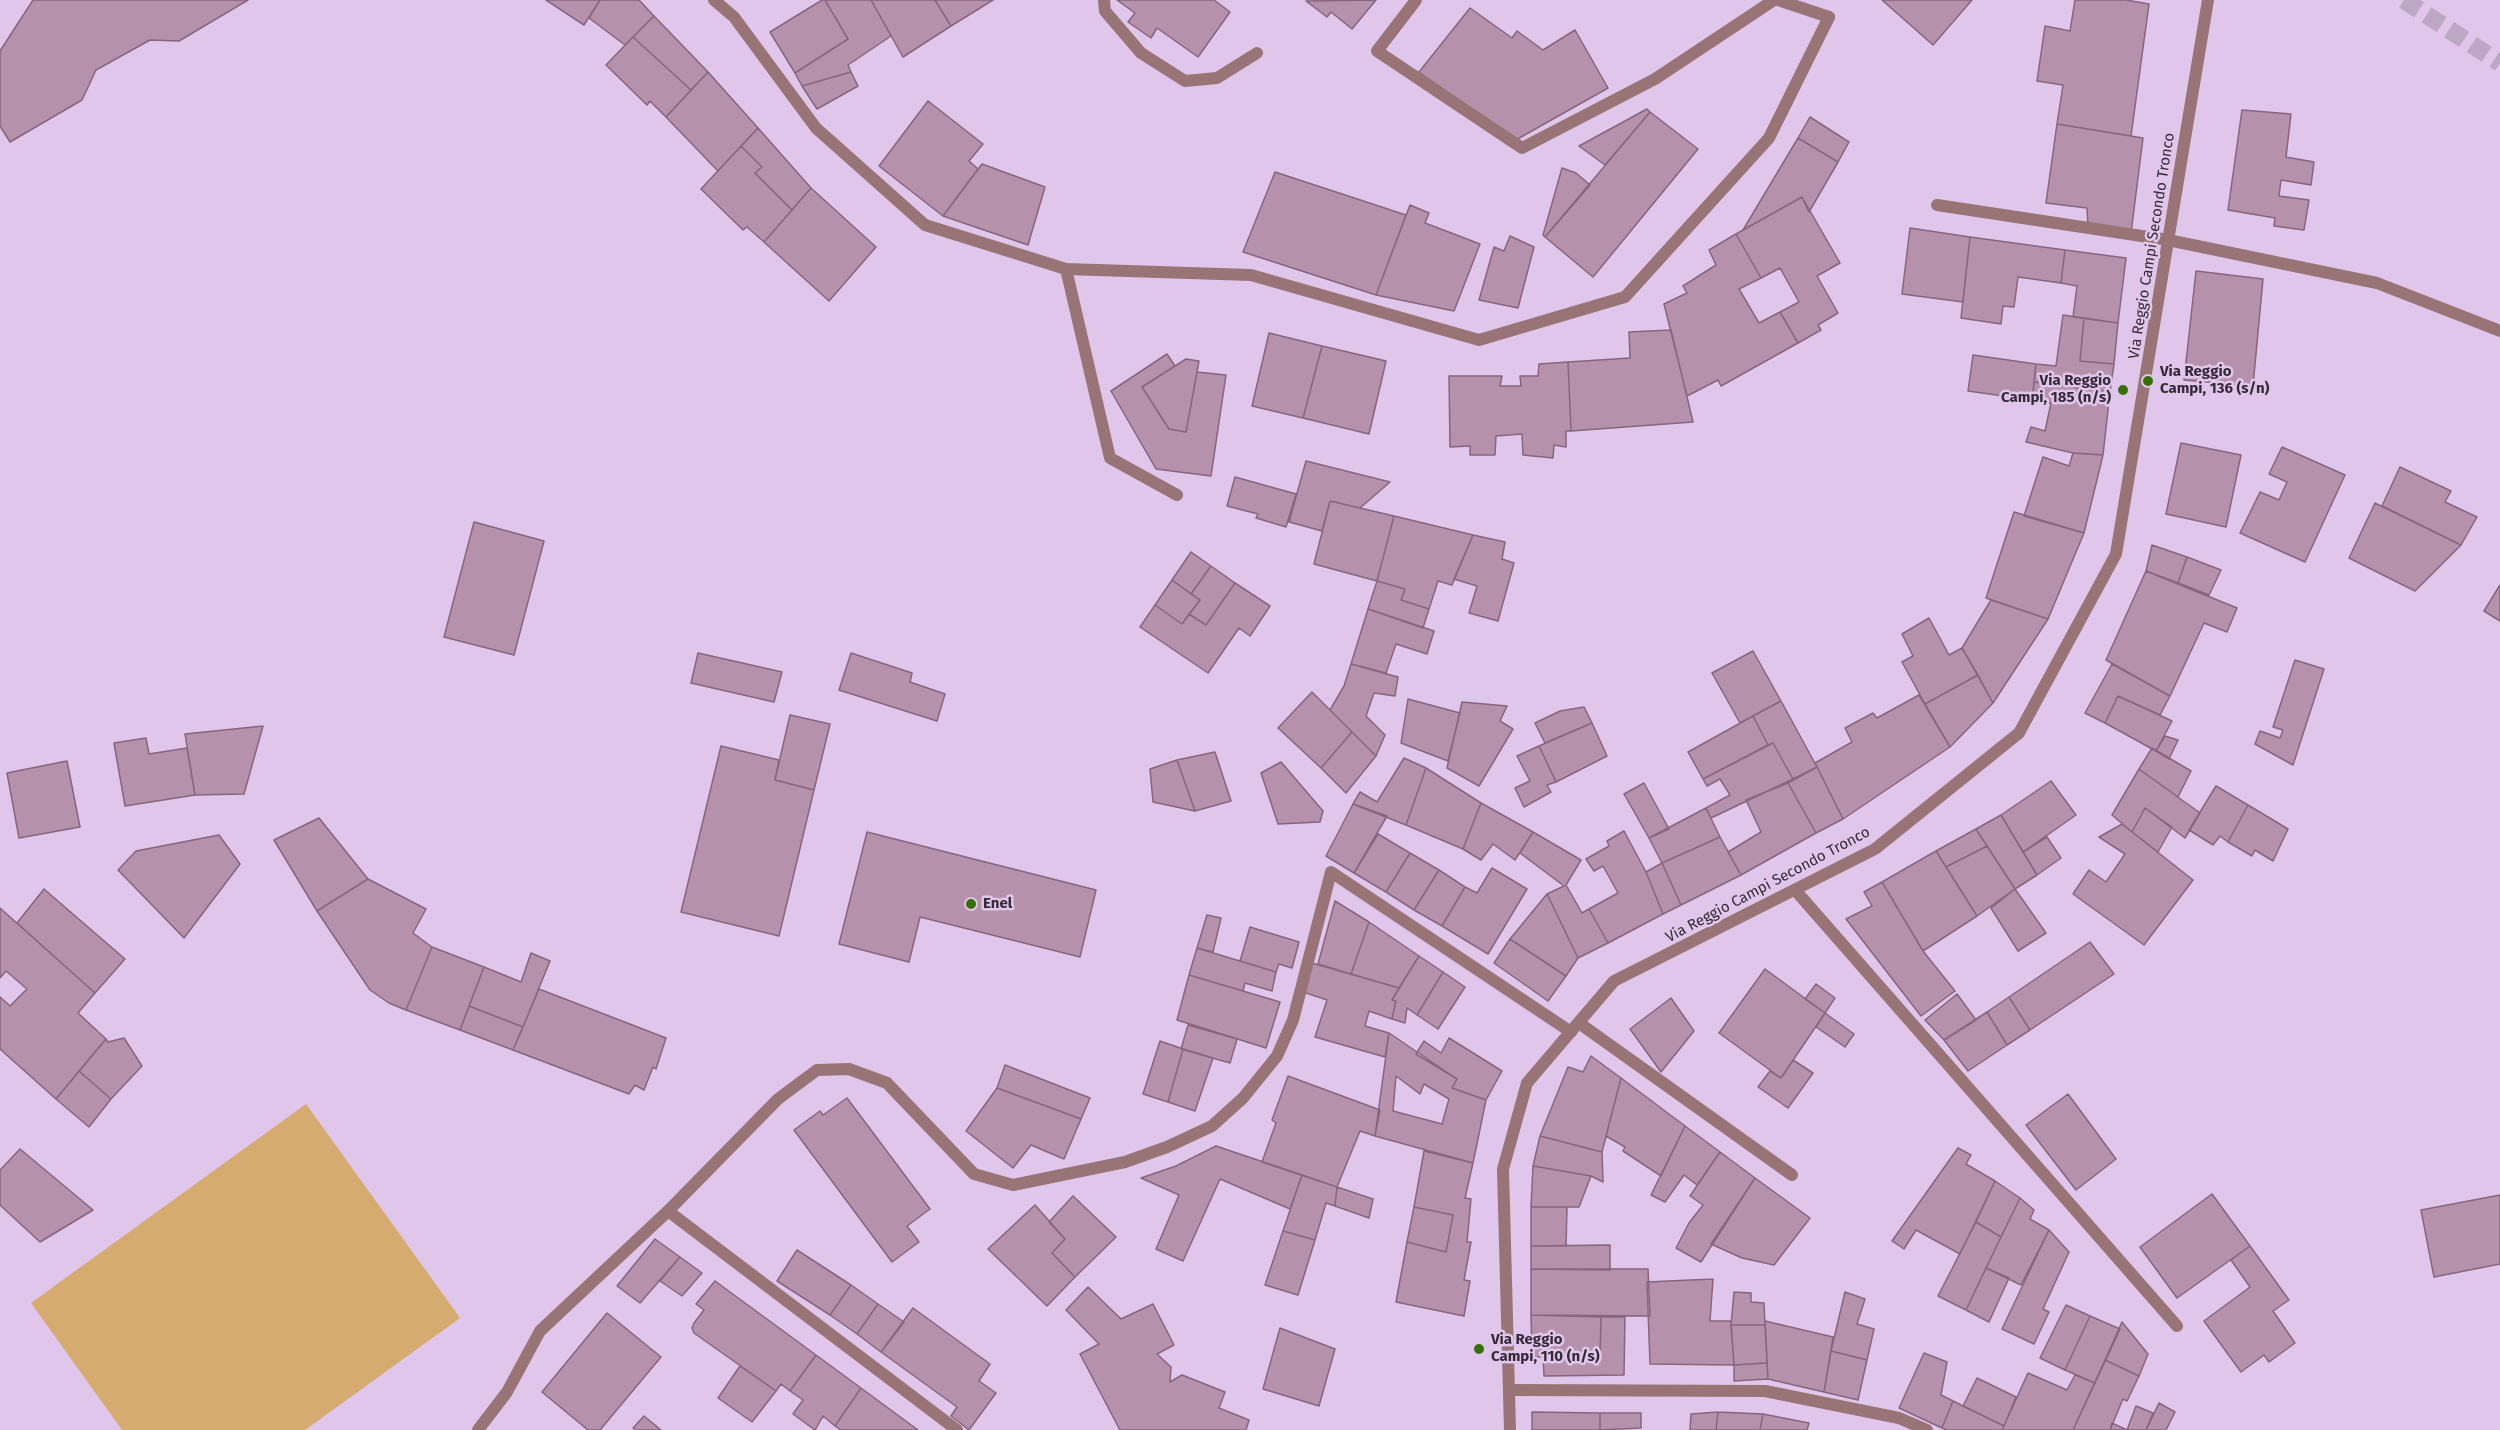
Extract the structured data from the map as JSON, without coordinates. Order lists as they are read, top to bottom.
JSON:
{
  "streets": {
    "street": ["Via Reggio Campi Secondo Tronco"]
  },
  "places": [
    "Via Reggio Campi, 136 (s/n)",
    "Via Reggio Campi, 185 (n/s)",
    "Enel",
    "Via Reggio Campi, 110 (n/s)"
  ]
}
